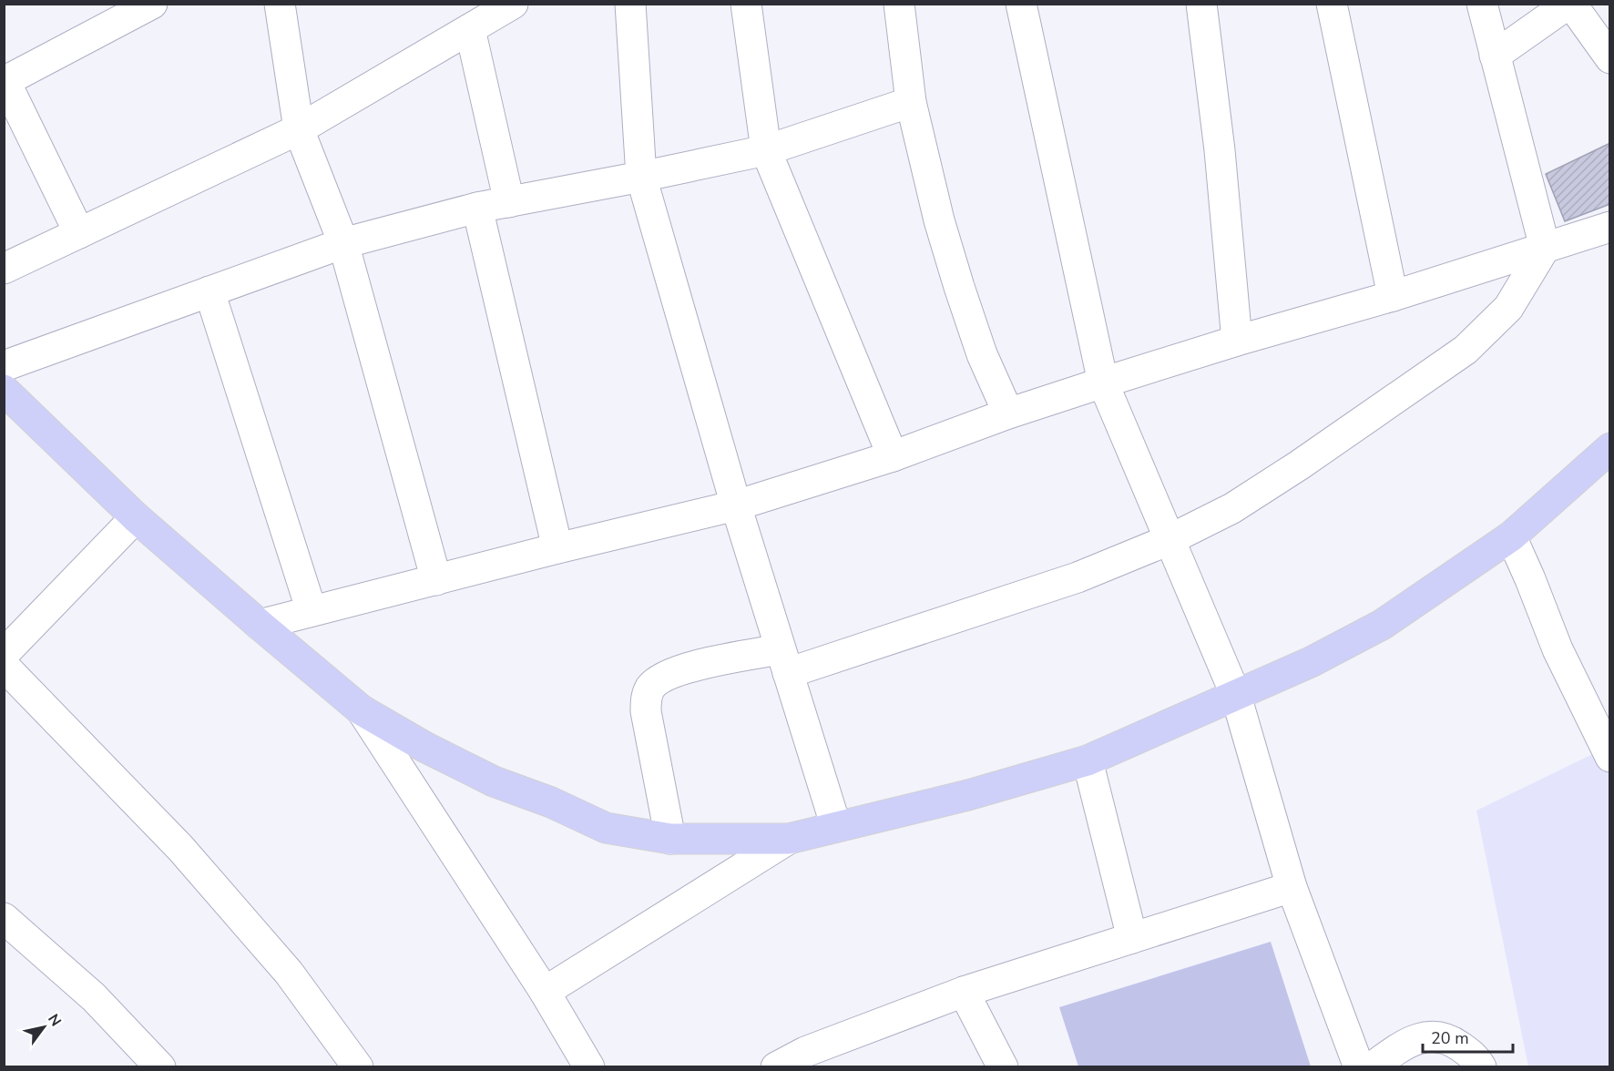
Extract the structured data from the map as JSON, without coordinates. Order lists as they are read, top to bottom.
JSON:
{
  "scale_bar": "20 m",
  "north": "top right"
}
